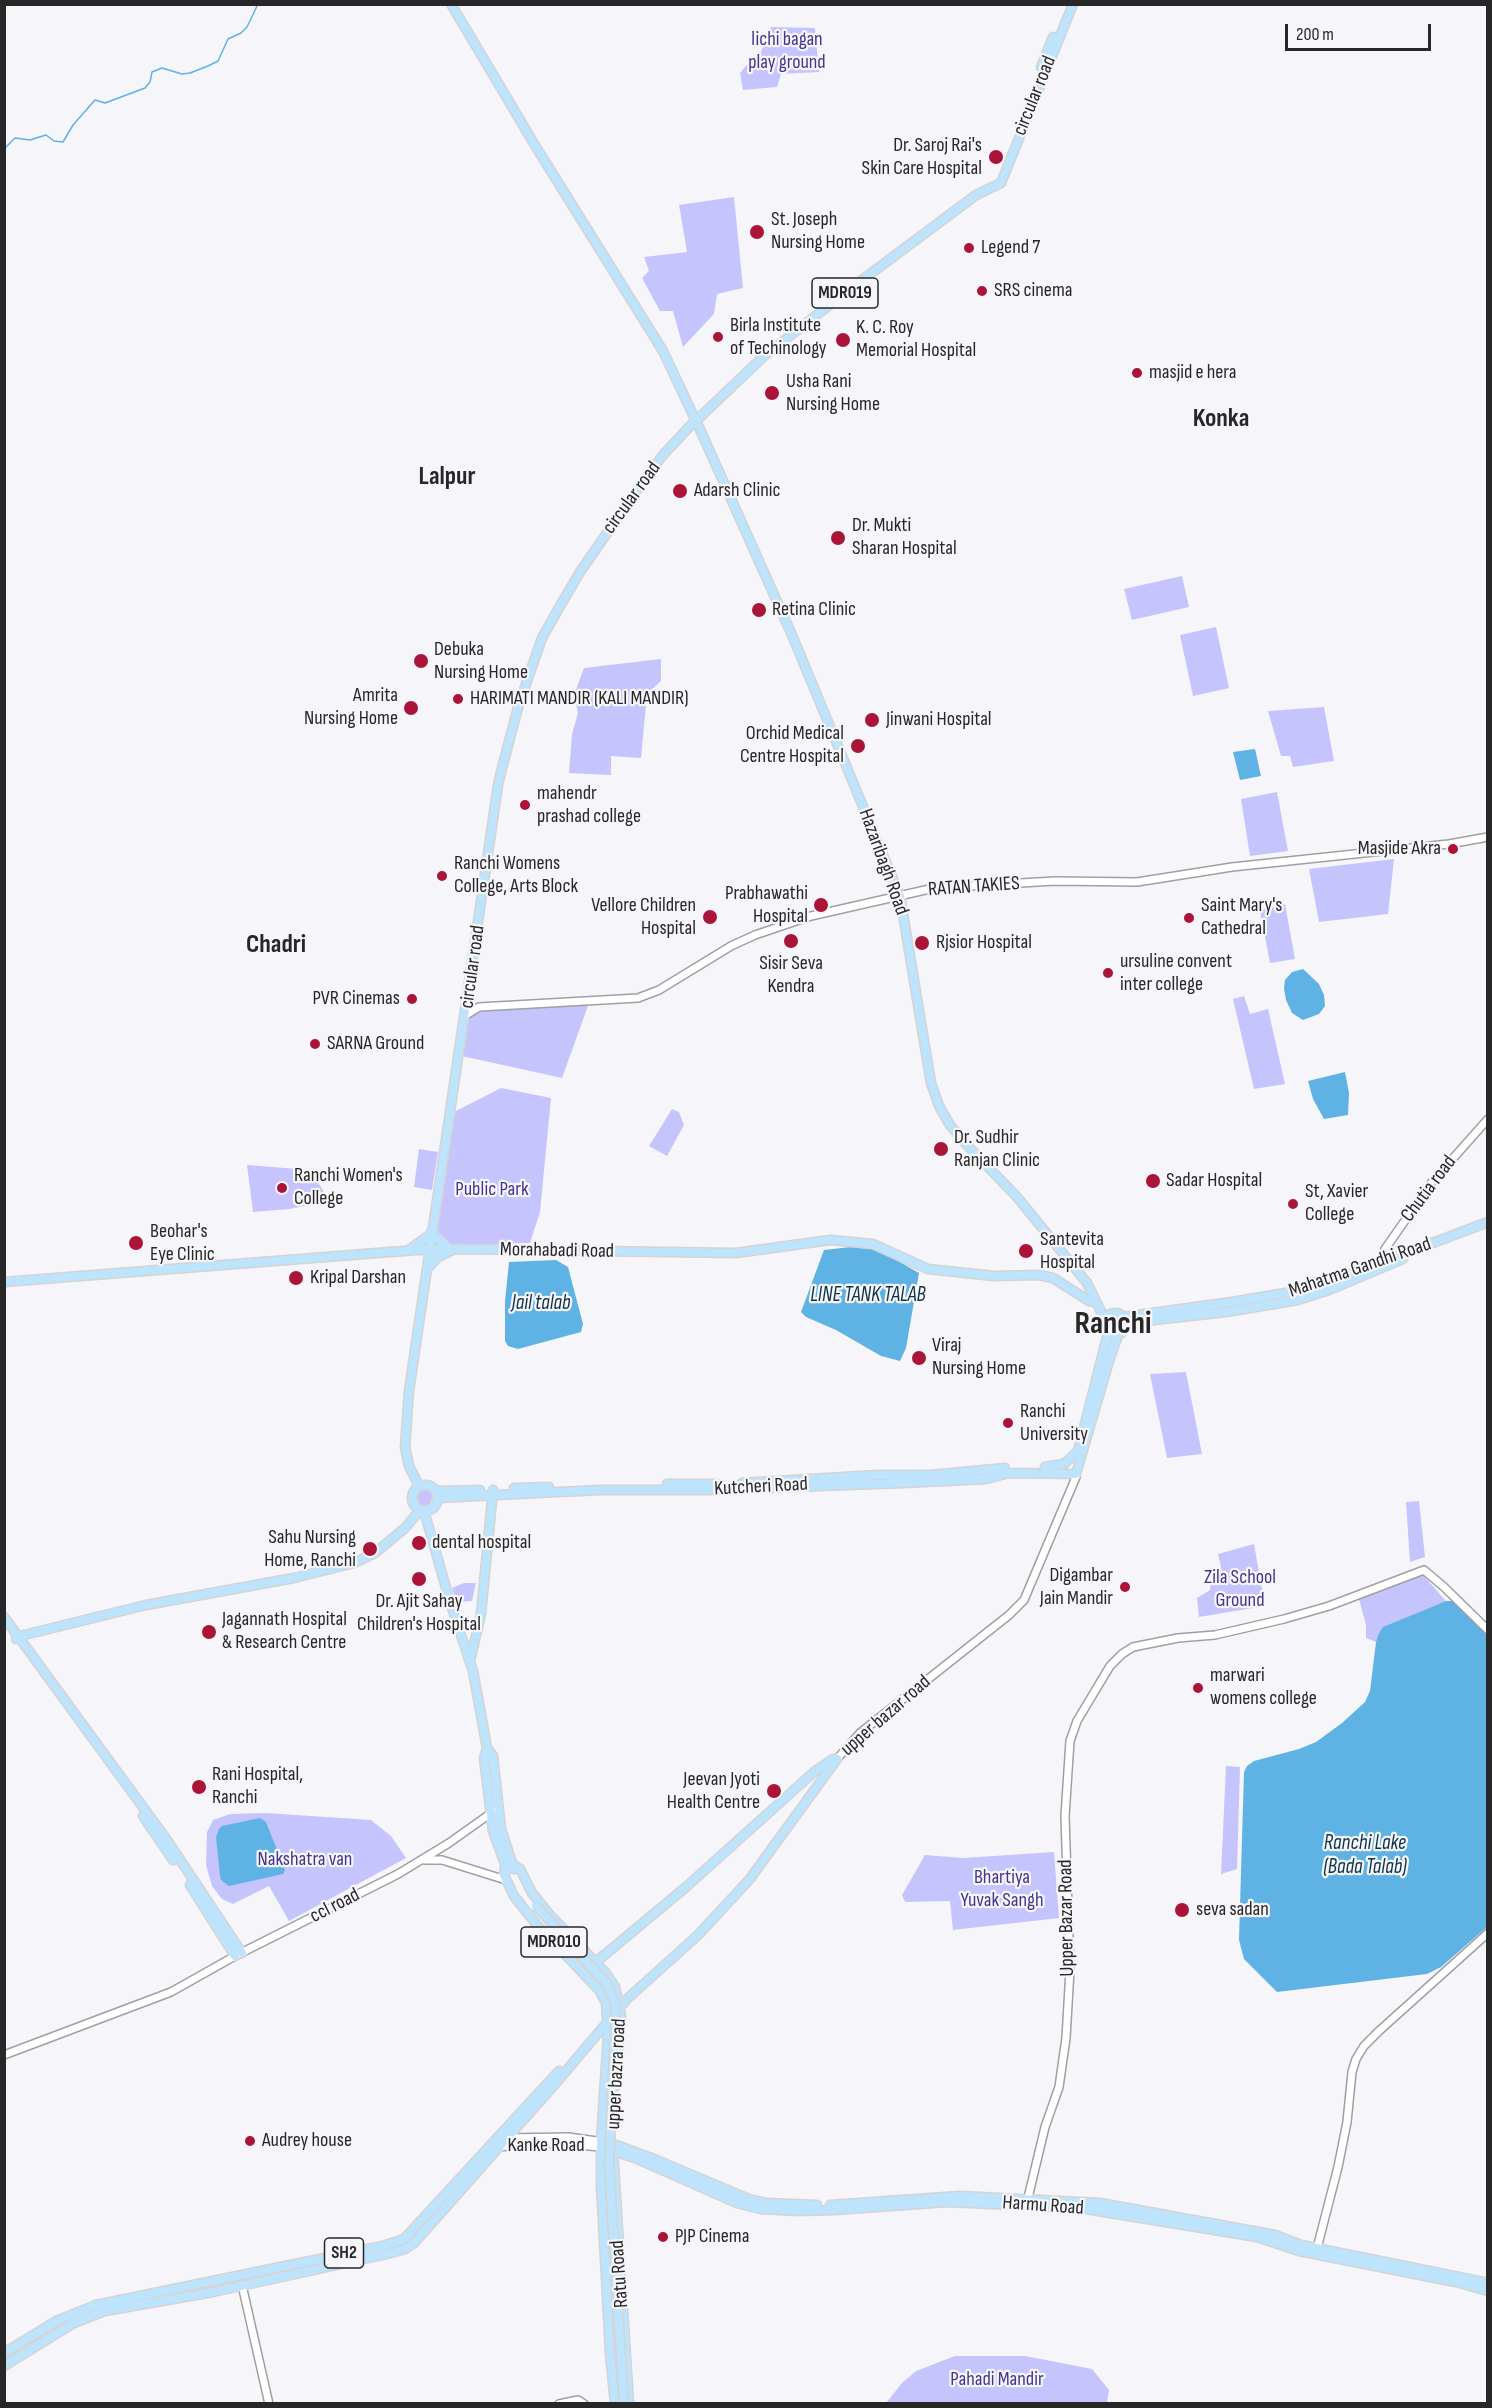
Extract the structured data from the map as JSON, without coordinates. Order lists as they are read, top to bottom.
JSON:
{
  "streets": {
    "main road": [
      "circular road",
      "MDR019",
      "Hazaribagh Road",
      "Morahabadi Road",
      "Mahatma Gandhi Road",
      "Kutcheri Road",
      "upper bazar road",
      "MDR010",
      "upper bazra road",
      "Harmu Road",
      "SH2",
      "Ratu Road"
    ],
    "street": [
      "RATAN TAKIES",
      "Chutia road",
      "ccl road",
      "Upper Bazar Road",
      "Kanke Road"
    ]
  },
  "crossings": [
    ["circular road", "Hazaribagh Road"],
    ["circular road", "RATAN TAKIES"],
    ["circular road", "Morahabadi Road"],
    ["circular road", "Kutcheri Road"],
    ["Hazaribagh Road", "RATAN TAKIES"],
    ["Hazaribagh Road", "Morahabadi Road"],
    ["Hazaribagh Road", "Mahatma Gandhi Road"],
    ["Chutia road", "Mahatma Gandhi Road"],
    ["Kutcheri Road", "upper bazar road"],
    ["upper bazar road", "MDR010"],
    ["upper bazar road", "upper bazra road"],
    ["upper bazar road", "SH2"],
    ["Upper Bazar Road", "Harmu Road"],
    ["MDR010", "upper bazra road"],
    ["upper bazra road", "Kanke Road"],
    ["upper bazra road", "Harmu Road"],
    ["upper bazra road", "SH2"],
    ["upper bazra road", "Ratu Road"],
    ["Kanke Road", "Harmu Road"],
    ["Kanke Road", "SH2"],
    ["Kanke Road", "Ratu Road"],
    ["Harmu Road", "Ratu Road"]
  ],
  "districts": [
    "Konka",
    "Lalpur",
    "Chadri",
    "Ranchi"
  ],
  "water": ["LINE TANK TALAB", "Jail talab", "Ranchi Lake (Bada Talab)"],
  "parks": [
    "lichi bagan play ground",
    "Public Park",
    "Zila School Ground",
    "Nakshatra van",
    "Bhartiya Yuvak Sangh",
    "Pahadi Mandir"
  ],
  "places": [
    "Dr. Saroj Rai's Skin Care Hospital",
    "St. Joseph Nursing Home",
    "Legend 7",
    "SRS cinema",
    "Birla Institute of Techinology",
    "K. C. Roy Memorial Hospital",
    "masjid e hera",
    "Usha Rani Nursing Home",
    "Adarsh Clinic",
    "Dr. Mukti Sharan Hospital",
    "Retina Clinic",
    "Debuka Nursing Home",
    "HARIMATI MANDIR (KALI MANDIR)",
    "Amrita Nursing Home",
    "Jinwani Hospital",
    "Orchid Medical Centre Hospital",
    "mahendr prashad college",
    "Masjide Akra",
    "Ranchi Womens College, Arts Block",
    "Prabhawathi Hospital",
    "Vellore Children Hospital",
    "Saint Mary's Cathedral",
    "Sisir Seva Kendra",
    "Rjsior Hospital",
    "ursuline convent inter college",
    "PVR Cinemas",
    "SARNA Ground",
    "Dr. Sudhir Ranjan Clinic",
    "Sadar Hospital",
    "Ranchi Women's College",
    "St, Xavier College",
    "Beohar's Eye Clinic",
    "Santevita Hospital",
    "Kripal Darshan",
    "Viraj Nursing Home",
    "Ranchi University",
    "dental hospital",
    "Sahu Nursing Home, Ranchi",
    "Dr. Ajit Sahay Children's Hospital",
    "Digambar Jain Mandir",
    "Jagannath Hospital & Research Centre",
    "marwari womens college",
    "Rani Hospital, Ranchi",
    "Jeevan Jyoti Health Centre",
    "seva sadan",
    "Audrey house",
    "PJP Cinema"
  ],
  "scale_bar": "200 m"
}
